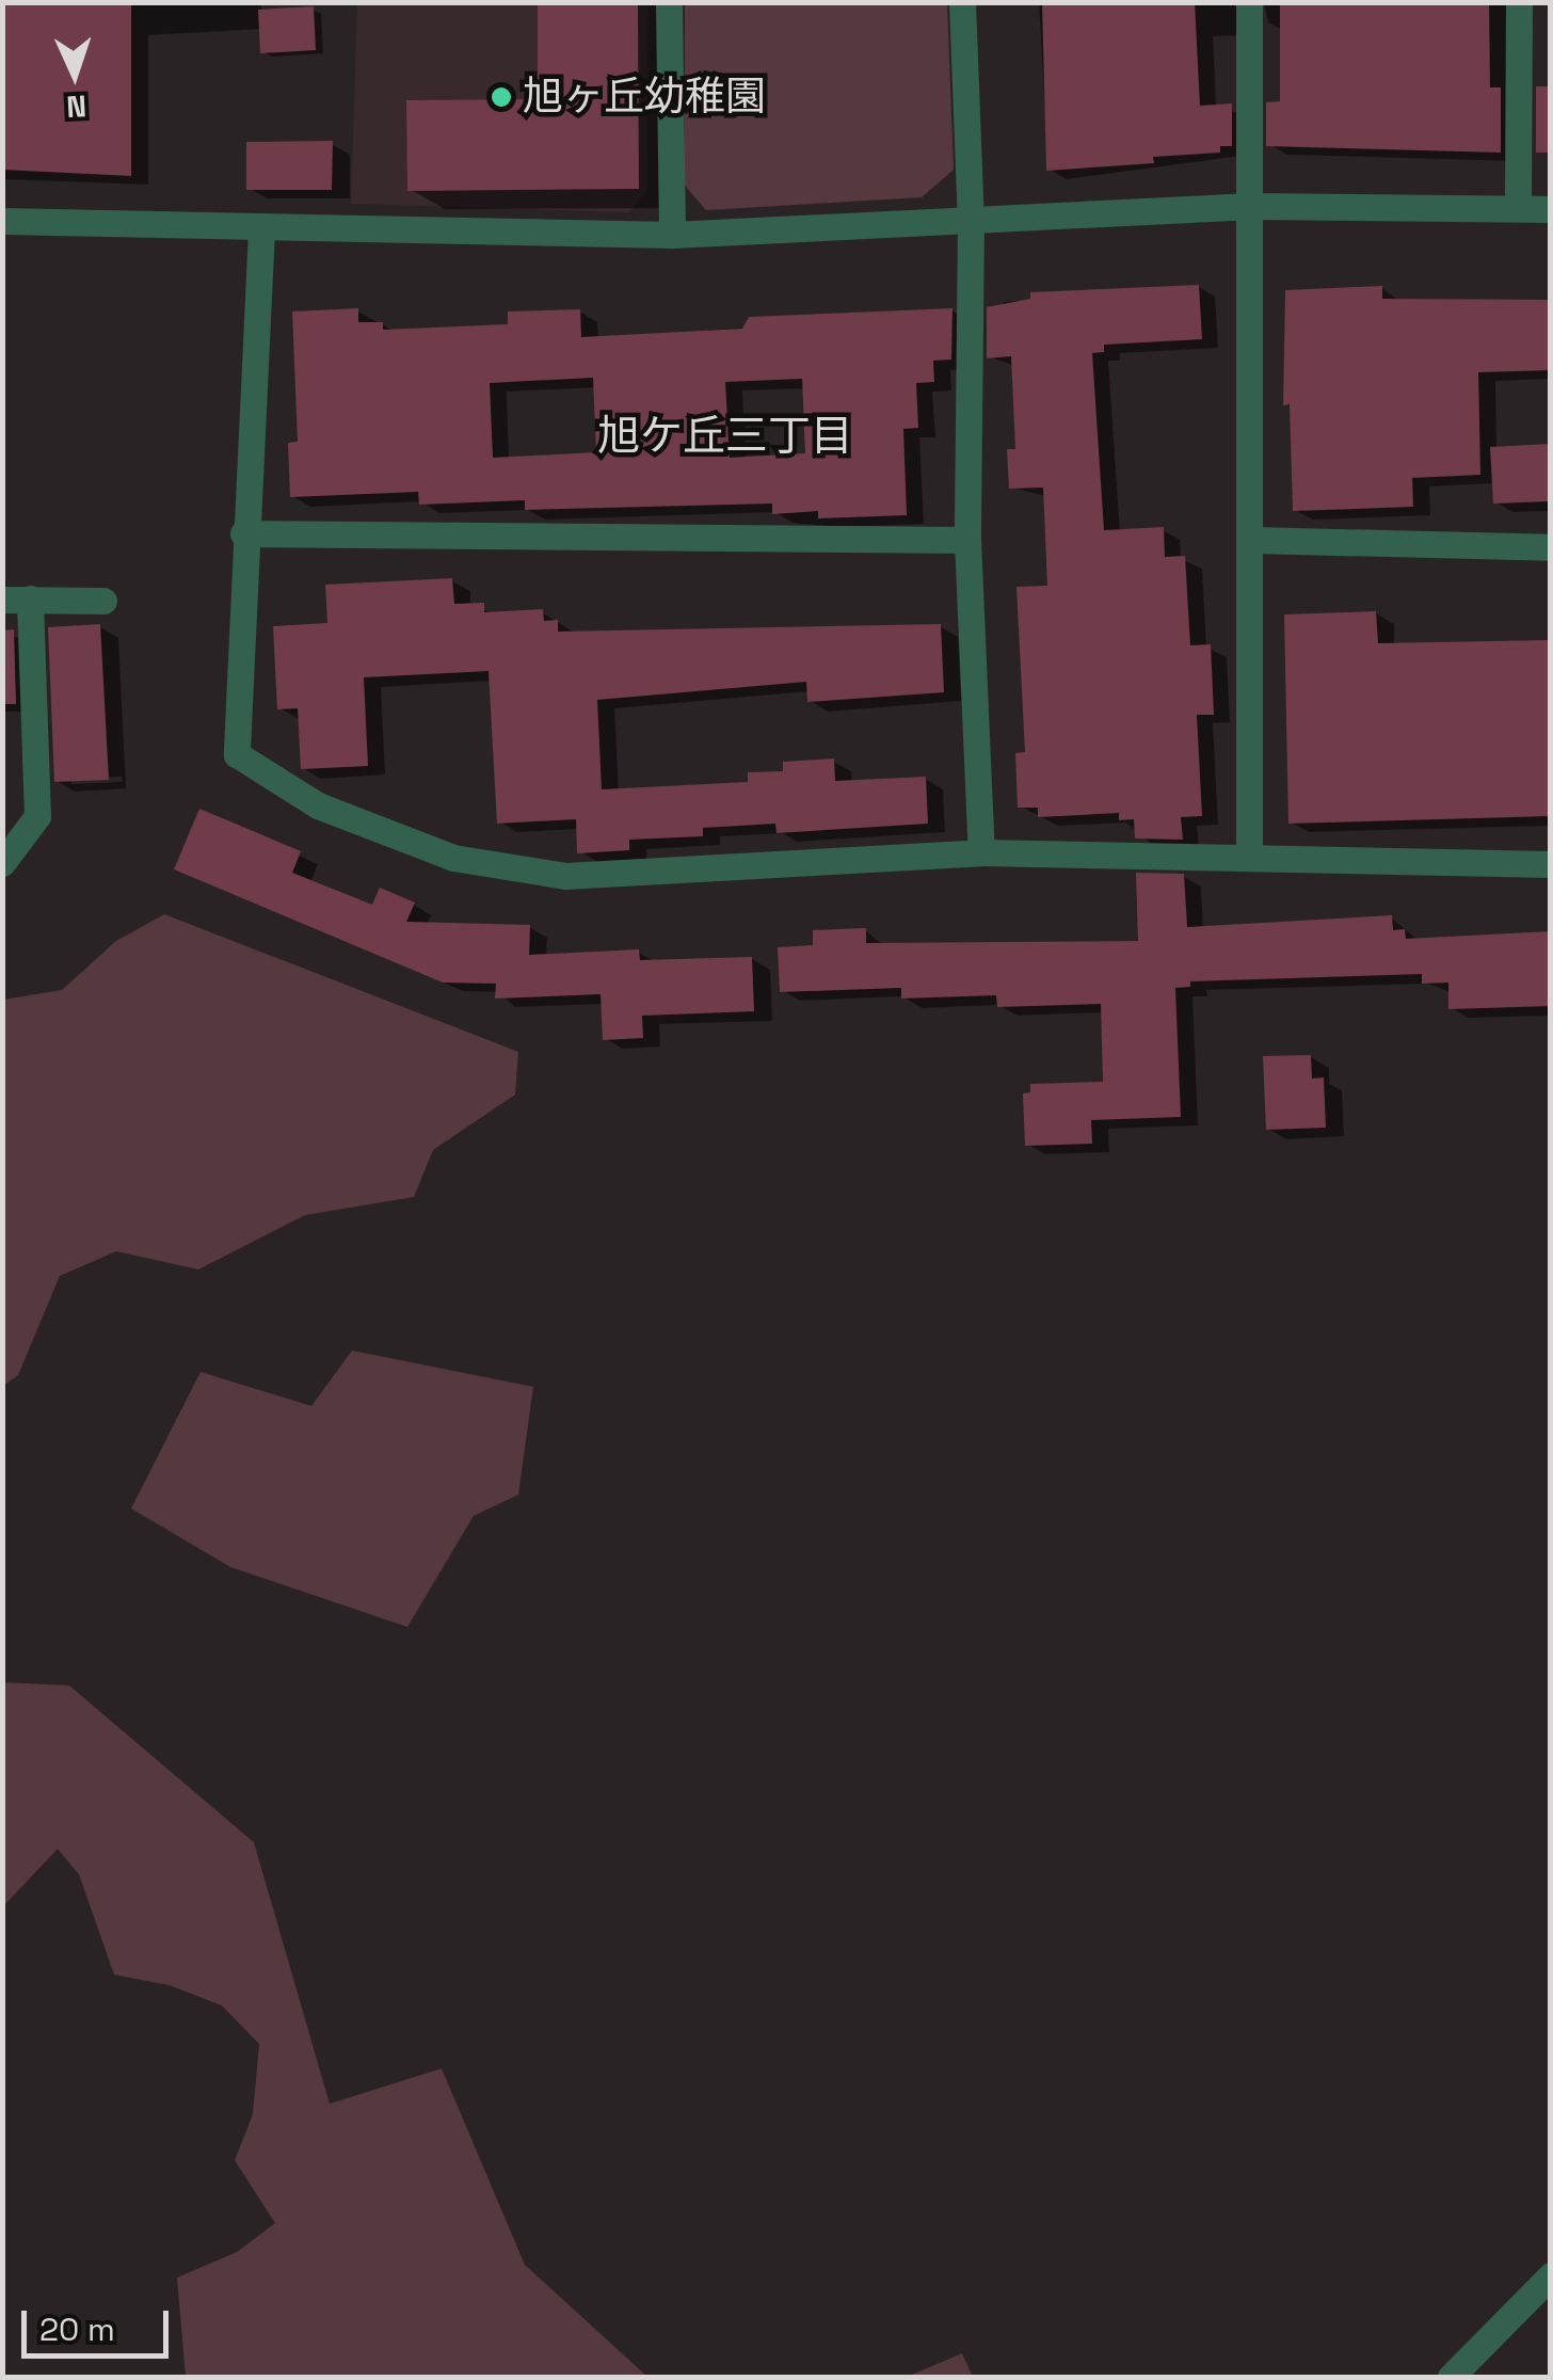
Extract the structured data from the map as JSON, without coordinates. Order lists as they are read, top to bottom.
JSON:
{
  "districts": ["旭ケ丘三丁目"],
  "places": ["旭ヶ丘幼稚園"],
  "scale_bar": "20 m",
  "north": "bottom"
}
